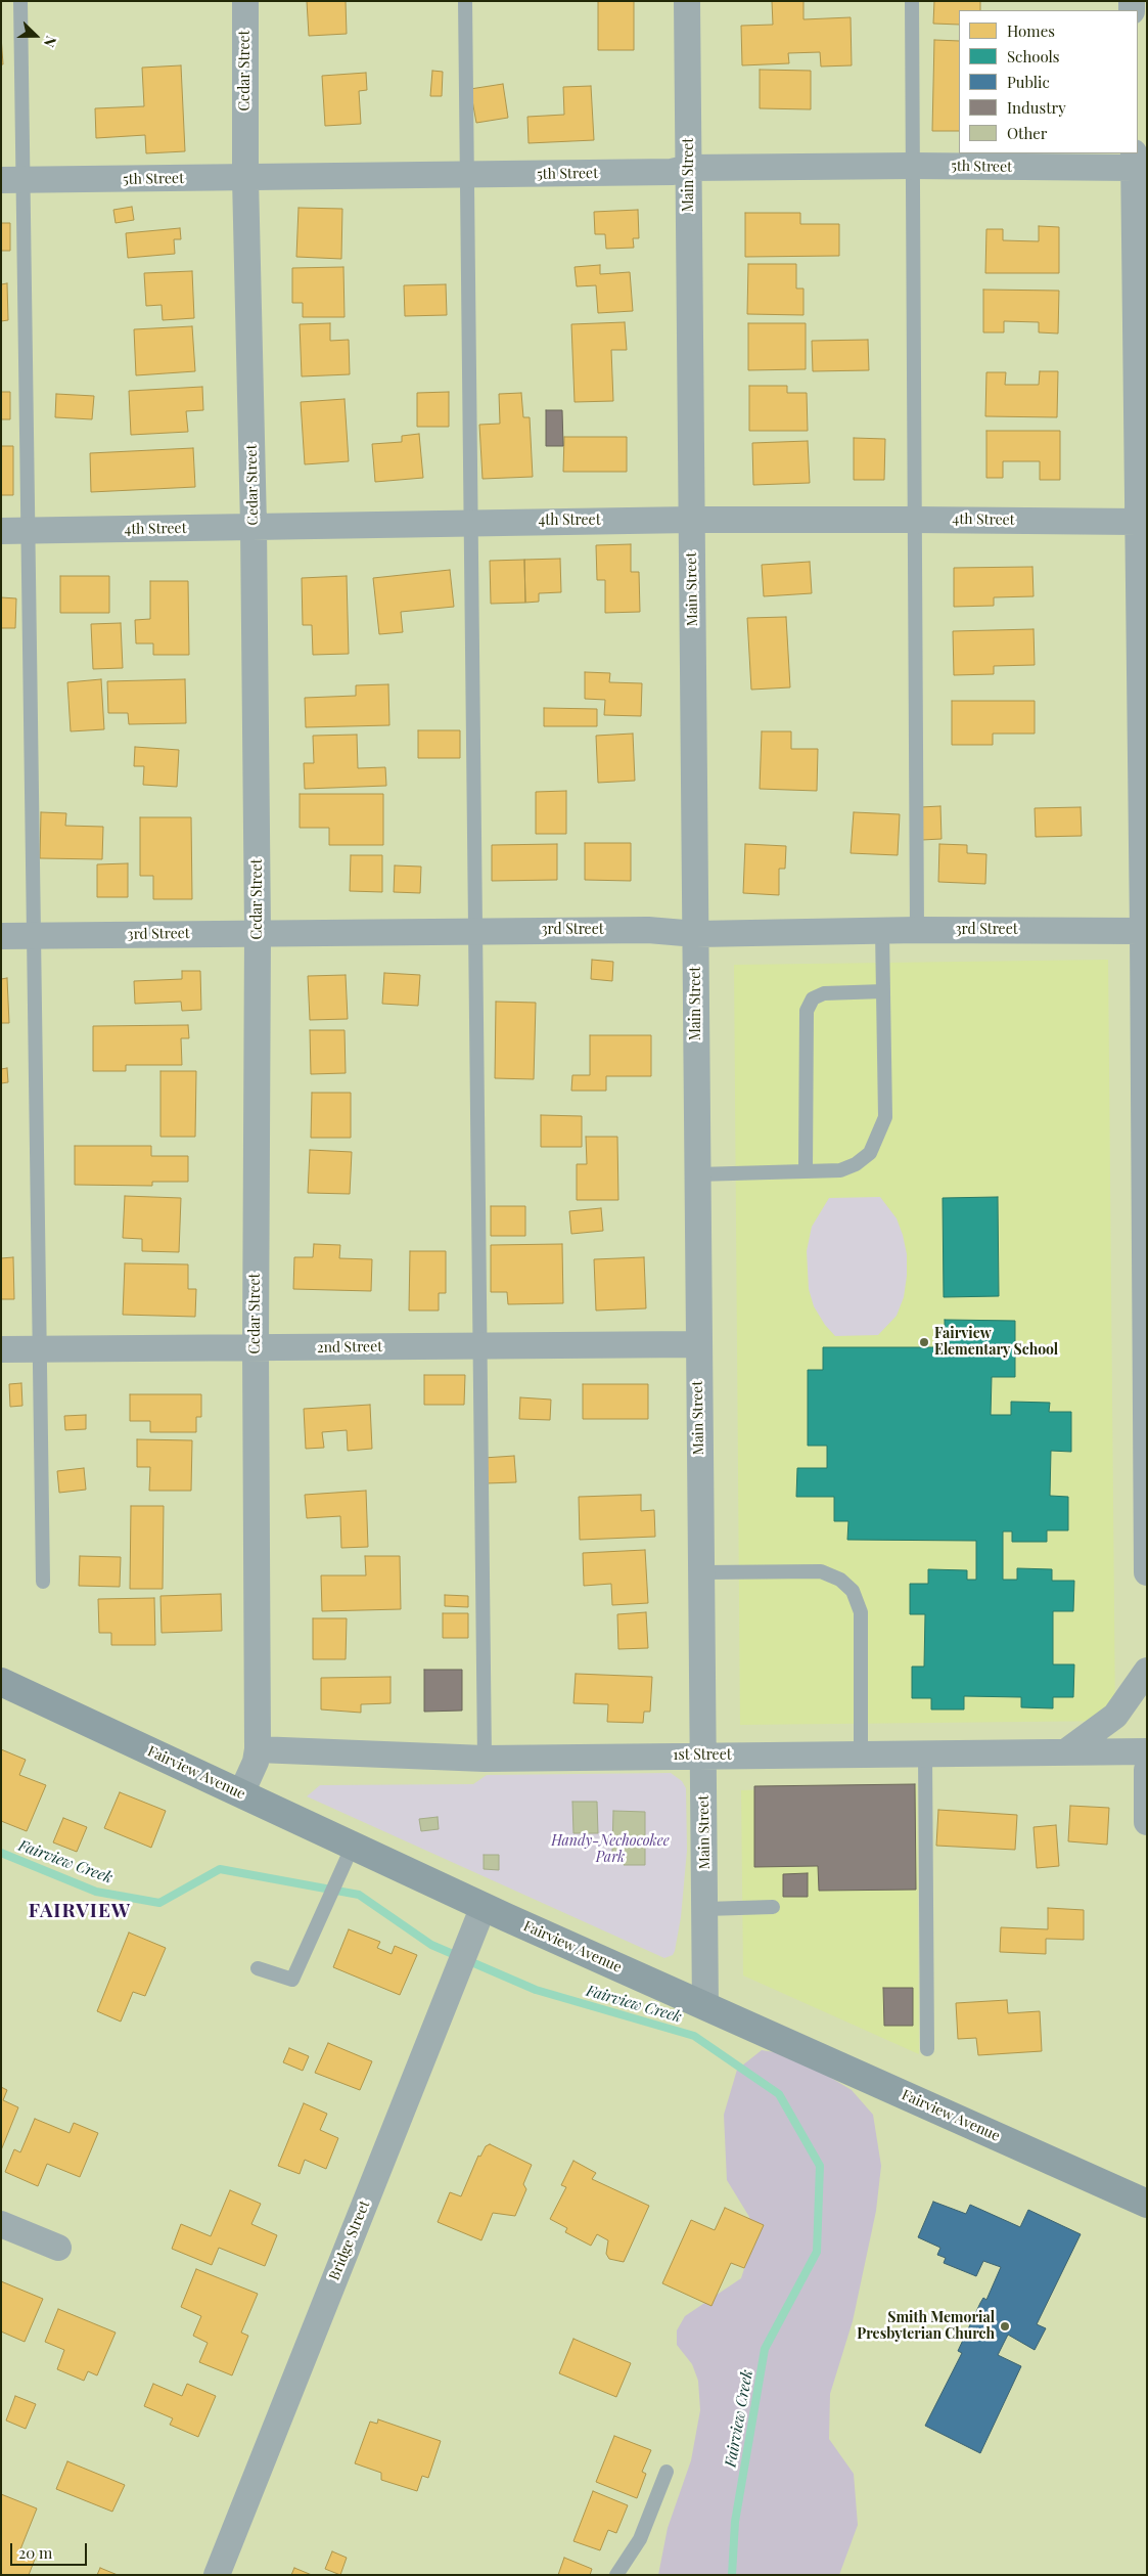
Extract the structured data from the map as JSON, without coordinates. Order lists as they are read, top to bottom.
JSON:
{
  "streets": {
    "main road": ["Fairview Avenue"],
    "street": [
      "Cedar Street",
      "5th Street",
      "Main Street",
      "4th Street",
      "3rd Street",
      "2nd Street",
      "1st Street",
      "Bridge Street"
    ]
  },
  "crossings": [
    ["Cedar Street", "5th Street"],
    ["Cedar Street", "4th Street"],
    ["Cedar Street", "3rd Street"],
    ["Cedar Street", "2nd Street"],
    ["Cedar Street", "1st Street"],
    ["Cedar Street", "Fairview Avenue"],
    ["5th Street", "Main Street"],
    ["Main Street", "4th Street"],
    ["Main Street", "3rd Street"],
    ["Main Street", "2nd Street"],
    ["Main Street", "1st Street"],
    ["Main Street", "Fairview Avenue"],
    ["Fairview Avenue", "Bridge Street"]
  ],
  "districts": ["FAIRVIEW"],
  "water": ["Fairview Creek"],
  "parks": ["Handy-Nechocokee Park"],
  "places": ["Fairview Elementary School", "Smith Memorial Presbyterian Church"],
  "legend": [
    "Homes",
    "Schools",
    "Public",
    "Industry",
    "Other"
  ],
  "scale_bar": "20 m",
  "north": "right"
}
